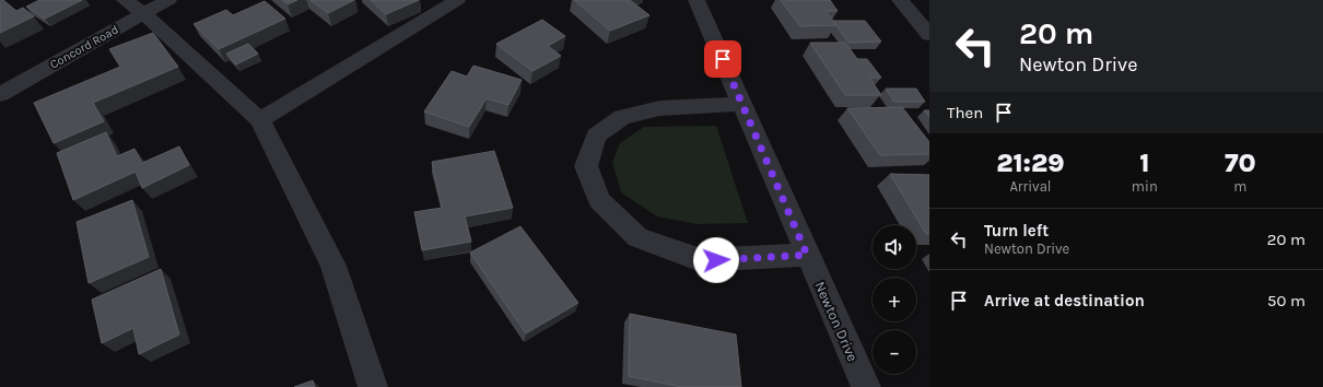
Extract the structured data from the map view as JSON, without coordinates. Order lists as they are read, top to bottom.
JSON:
{
  "streets": {
    "street": ["Concord Road", "Newton Drive"]
  },
  "page": {
    "turn": ["20 m", "Newton Drive"],
    "then": "Then",
    "eta": [
      "21:29",
      "Arrival",
      "1",
      "min",
      "70",
      "m"
    ],
    "list": [
      {
        "name": "Turn left",
        "note": "Newton Drive",
        "value": "20 m"
      },
      {
        "name": "Arrive at destination",
        "value": "50 m"
      }
    ],
    "map_buttons": ["+", "−"]
  }
}
